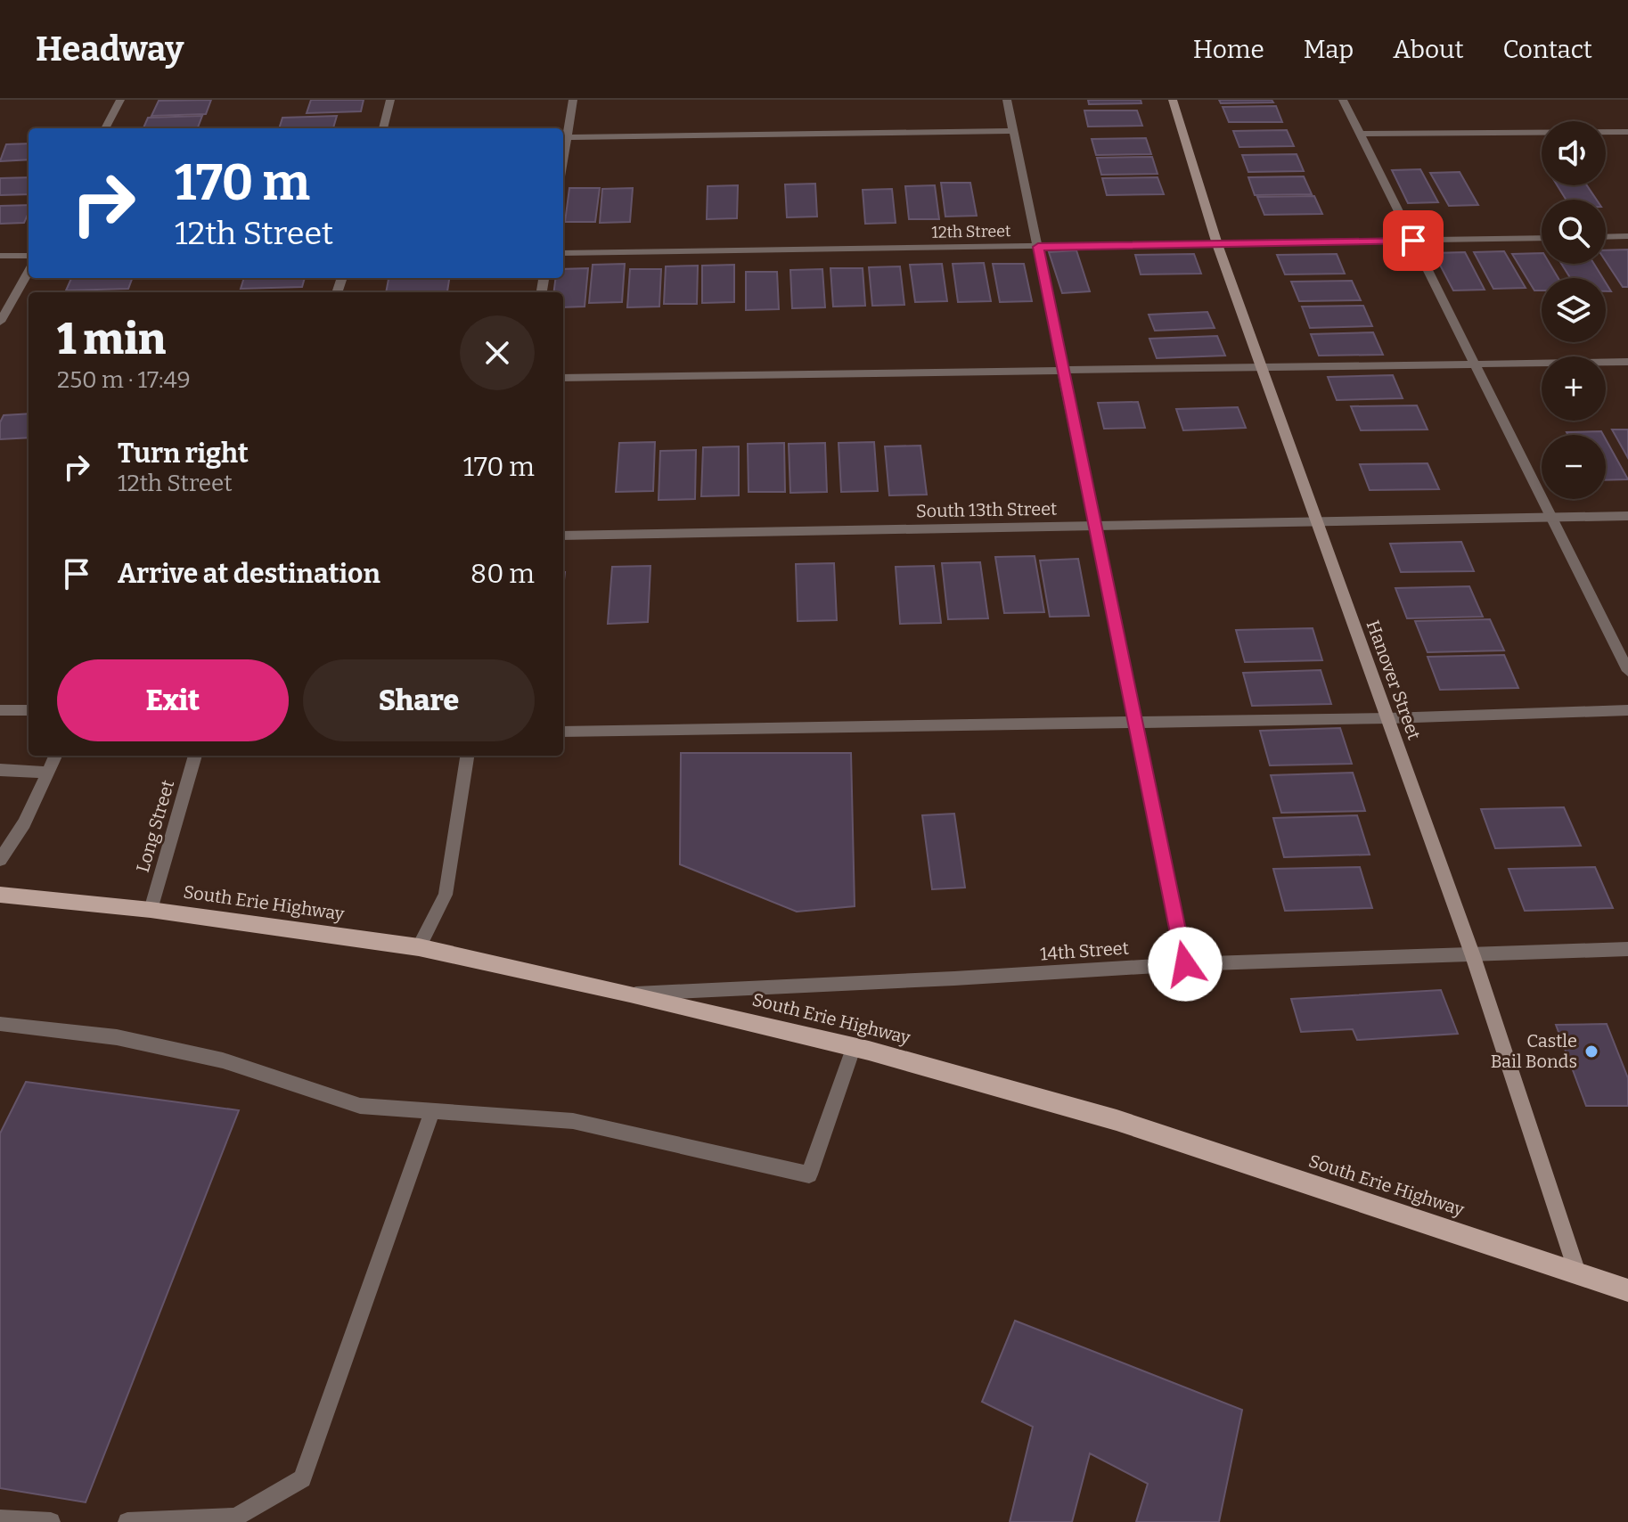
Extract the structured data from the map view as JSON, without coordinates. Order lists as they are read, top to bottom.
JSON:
{
  "streets": {
    "main road": ["South Erie Highway"],
    "street": [
      "12th Street",
      "South 13th Street",
      "Hanover Street",
      "Long Street",
      "14th Street"
    ]
  },
  "crossings": [
    ["12th Street", "Hanover Street"],
    ["South 13th Street", "Hanover Street"],
    ["Hanover Street", "South Erie Highway"],
    ["Hanover Street", "14th Street"],
    ["Long Street", "South Erie Highway"],
    ["South Erie Highway", "14th Street"]
  ],
  "places": ["Castle Bail Bonds"],
  "page": {
    "header": "Headway",
    "nav": [
      "Home",
      "Map",
      "About",
      "Contact"
    ],
    "map_buttons": ["+", "−"],
    "turn": ["170 m", "12th Street"],
    "heading": ["1 min", "250 m · 17:49"],
    "list": [
      {
        "name": "Turn right",
        "note": "12th Street",
        "value": "170 m"
      },
      {
        "name": "Arrive at destination",
        "value": "80 m"
      }
    ],
    "buttons": ["Exit", "Share"]
  }
}
